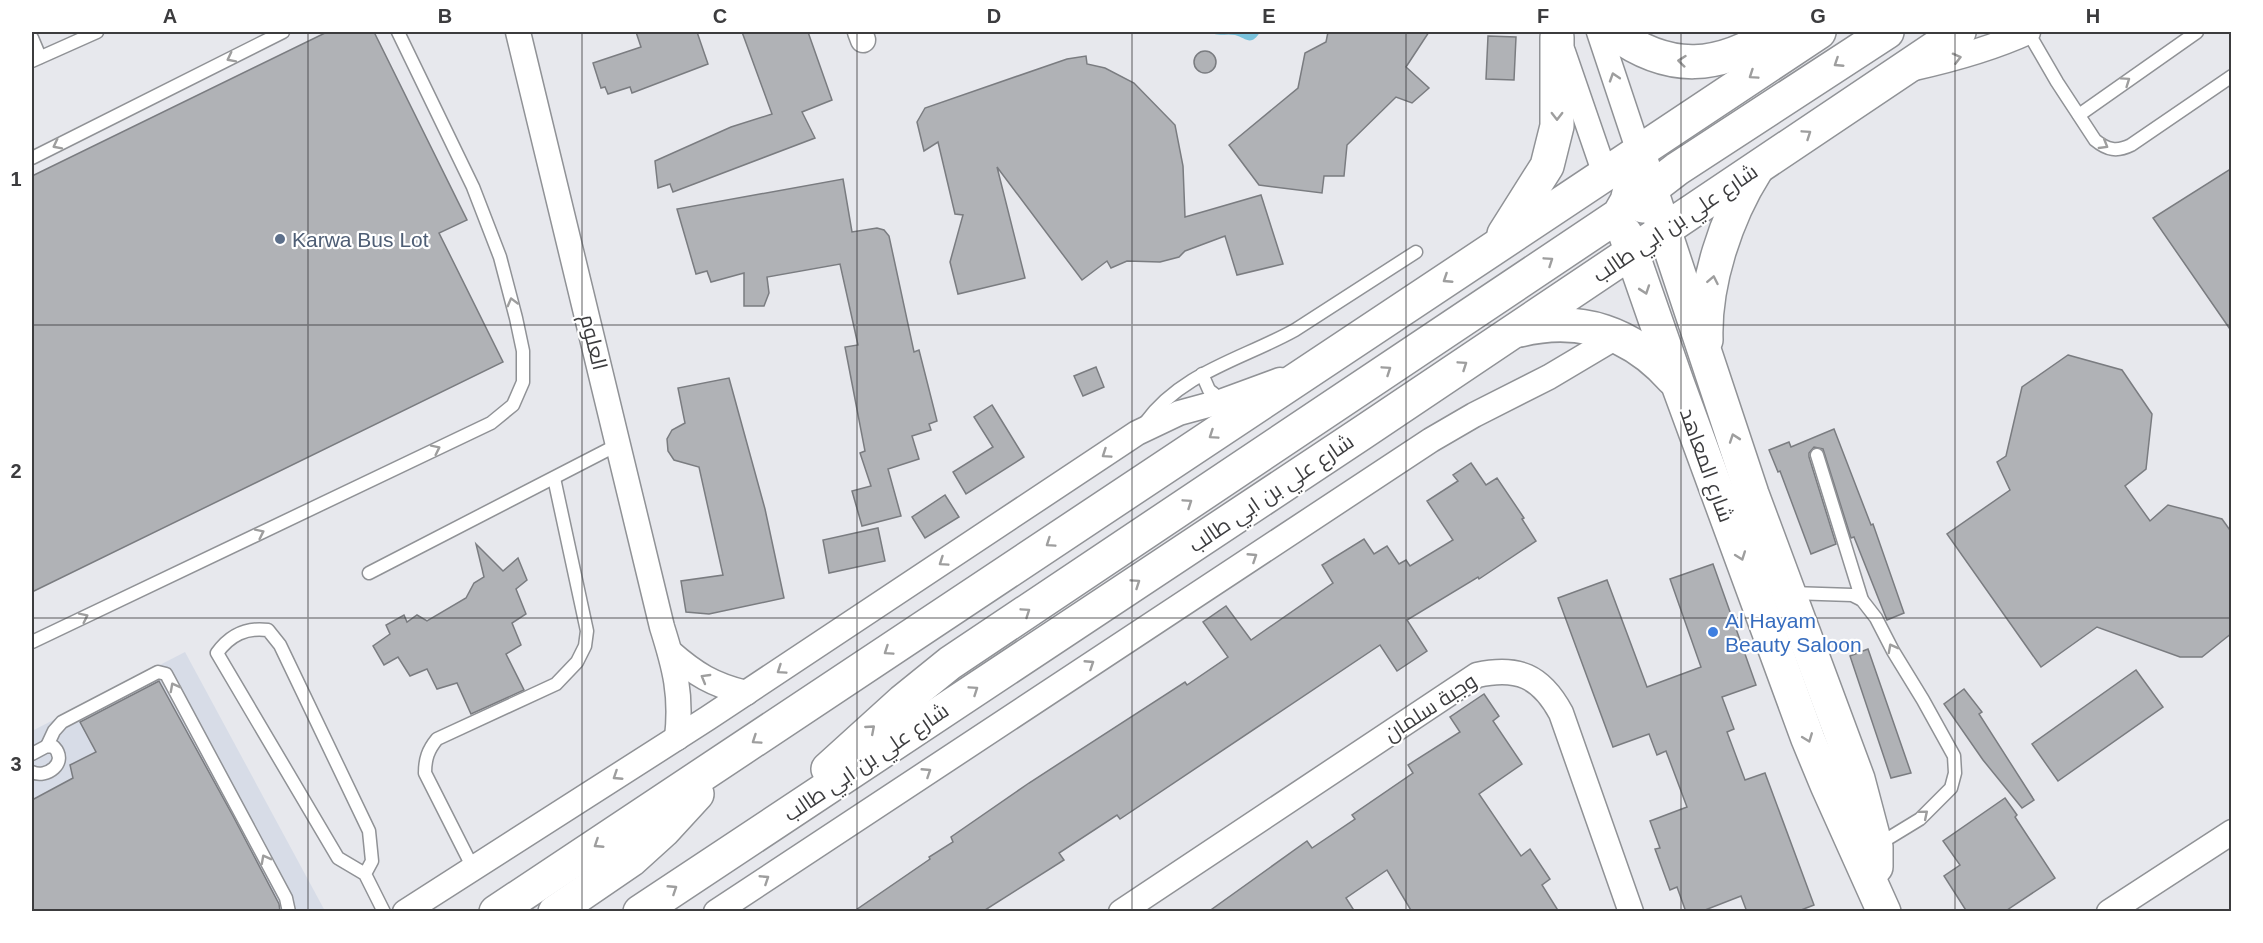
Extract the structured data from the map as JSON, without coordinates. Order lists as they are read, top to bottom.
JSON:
{
  "streets": {
    "main road": ["شارع علي بن ابي طالب", "شارع المعاهد"],
    "street": ["العلوم", "وجبة سلمان"]
  },
  "crossings": [
    ["شارع علي بن ابي طالب", "شارع المعاهد"]
  ],
  "places": ["Karwa Bus Lot", "Al Hayam Beauty Saloon"],
  "grid": {
    "columns": [
      "A",
      "B",
      "C",
      "D",
      "E",
      "F",
      "G",
      "H"
    ],
    "rows": ["1", "2", "3"]
  }
}
